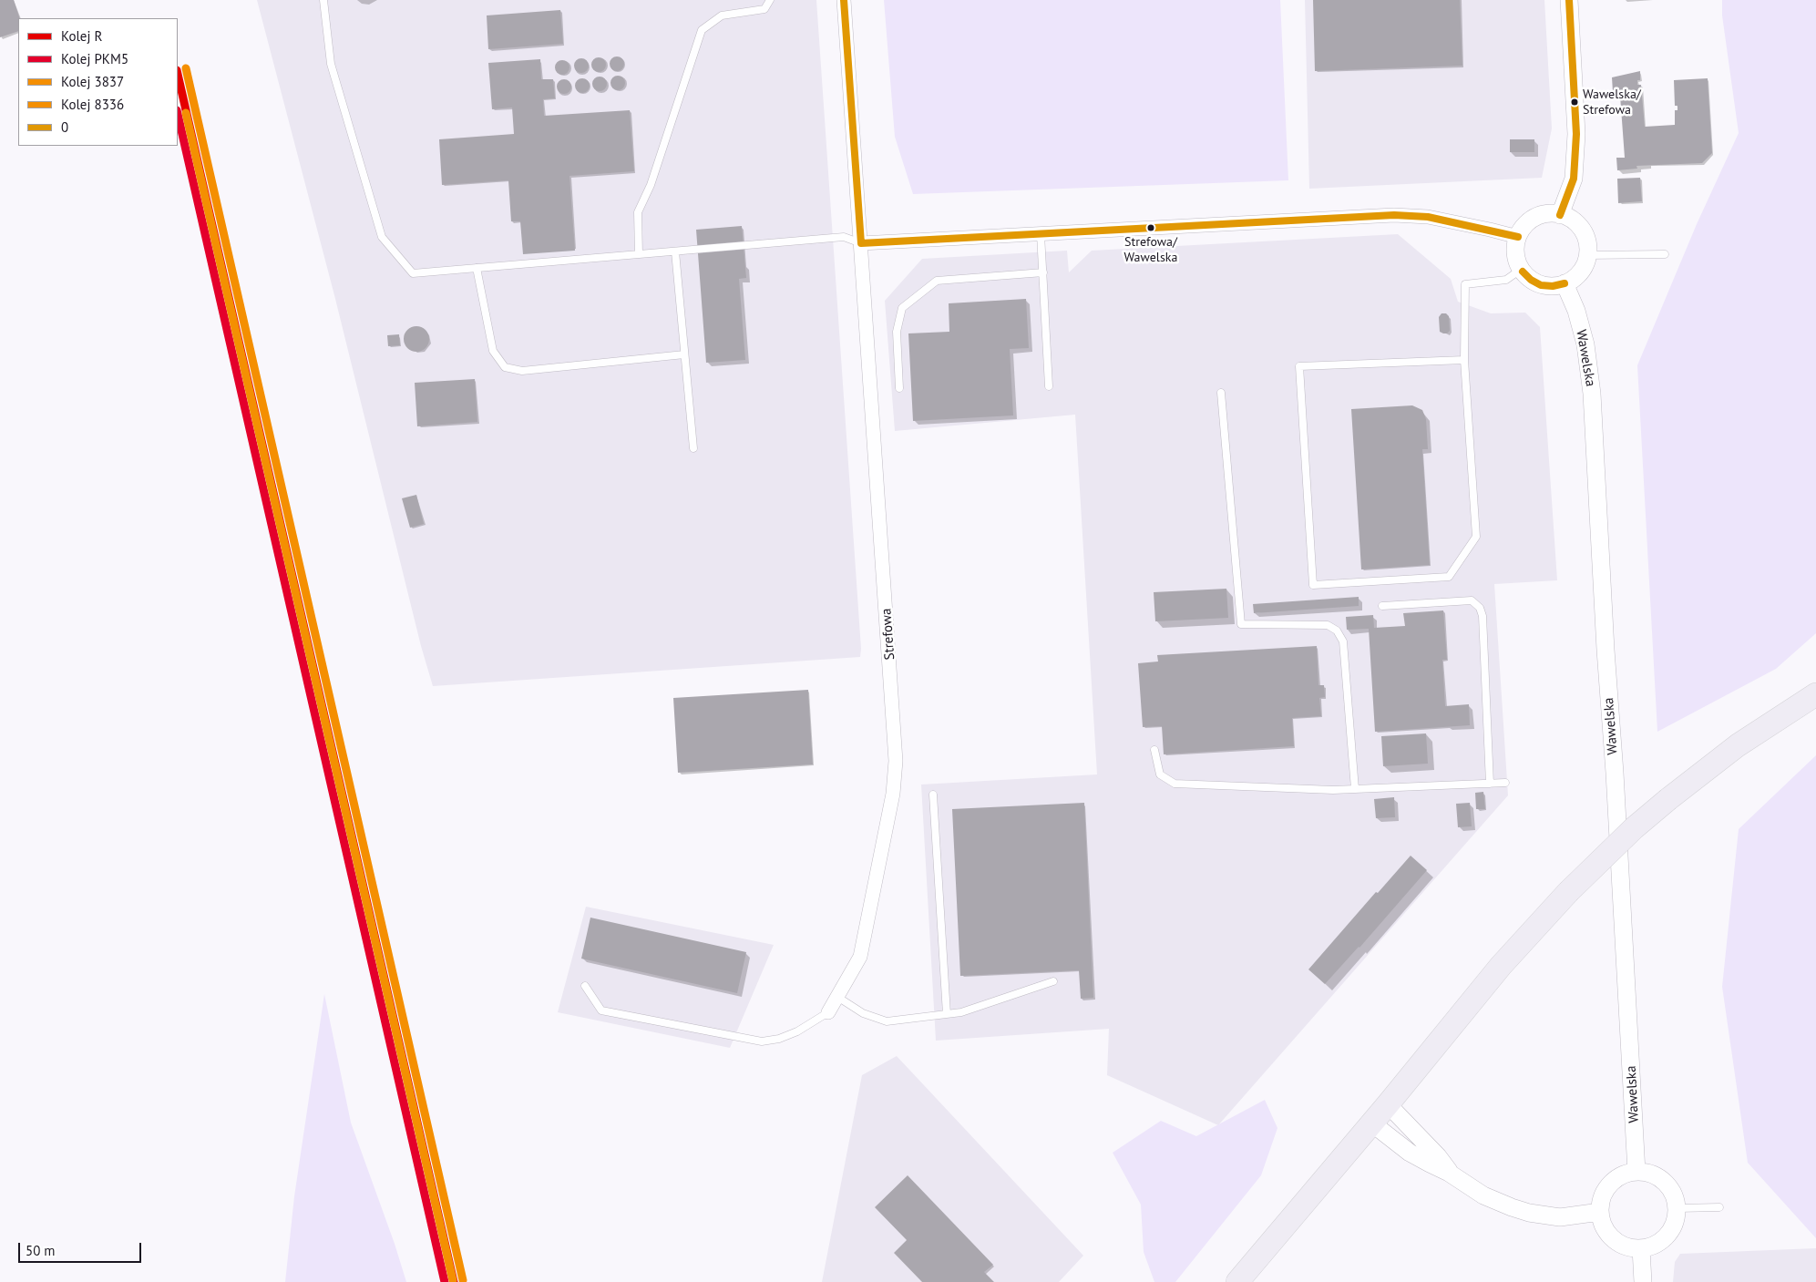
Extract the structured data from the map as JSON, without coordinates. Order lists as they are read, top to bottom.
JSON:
{
  "streets": {
    "street": ["Wawelska", "Strefowa"]
  },
  "places": ["Wawelska/ Strefowa", "Strefowa/ Wawelska"],
  "lines": [
    "transit line 0",
    "rail line 3837",
    "rail line R",
    "rail line 8336",
    "rail line PKM5"
  ],
  "legend": [
    "Kolej R",
    "Kolej PKM5",
    "Kolej 3837",
    "Kolej 8336",
    "0"
  ],
  "scale_bar": "50 m"
}
